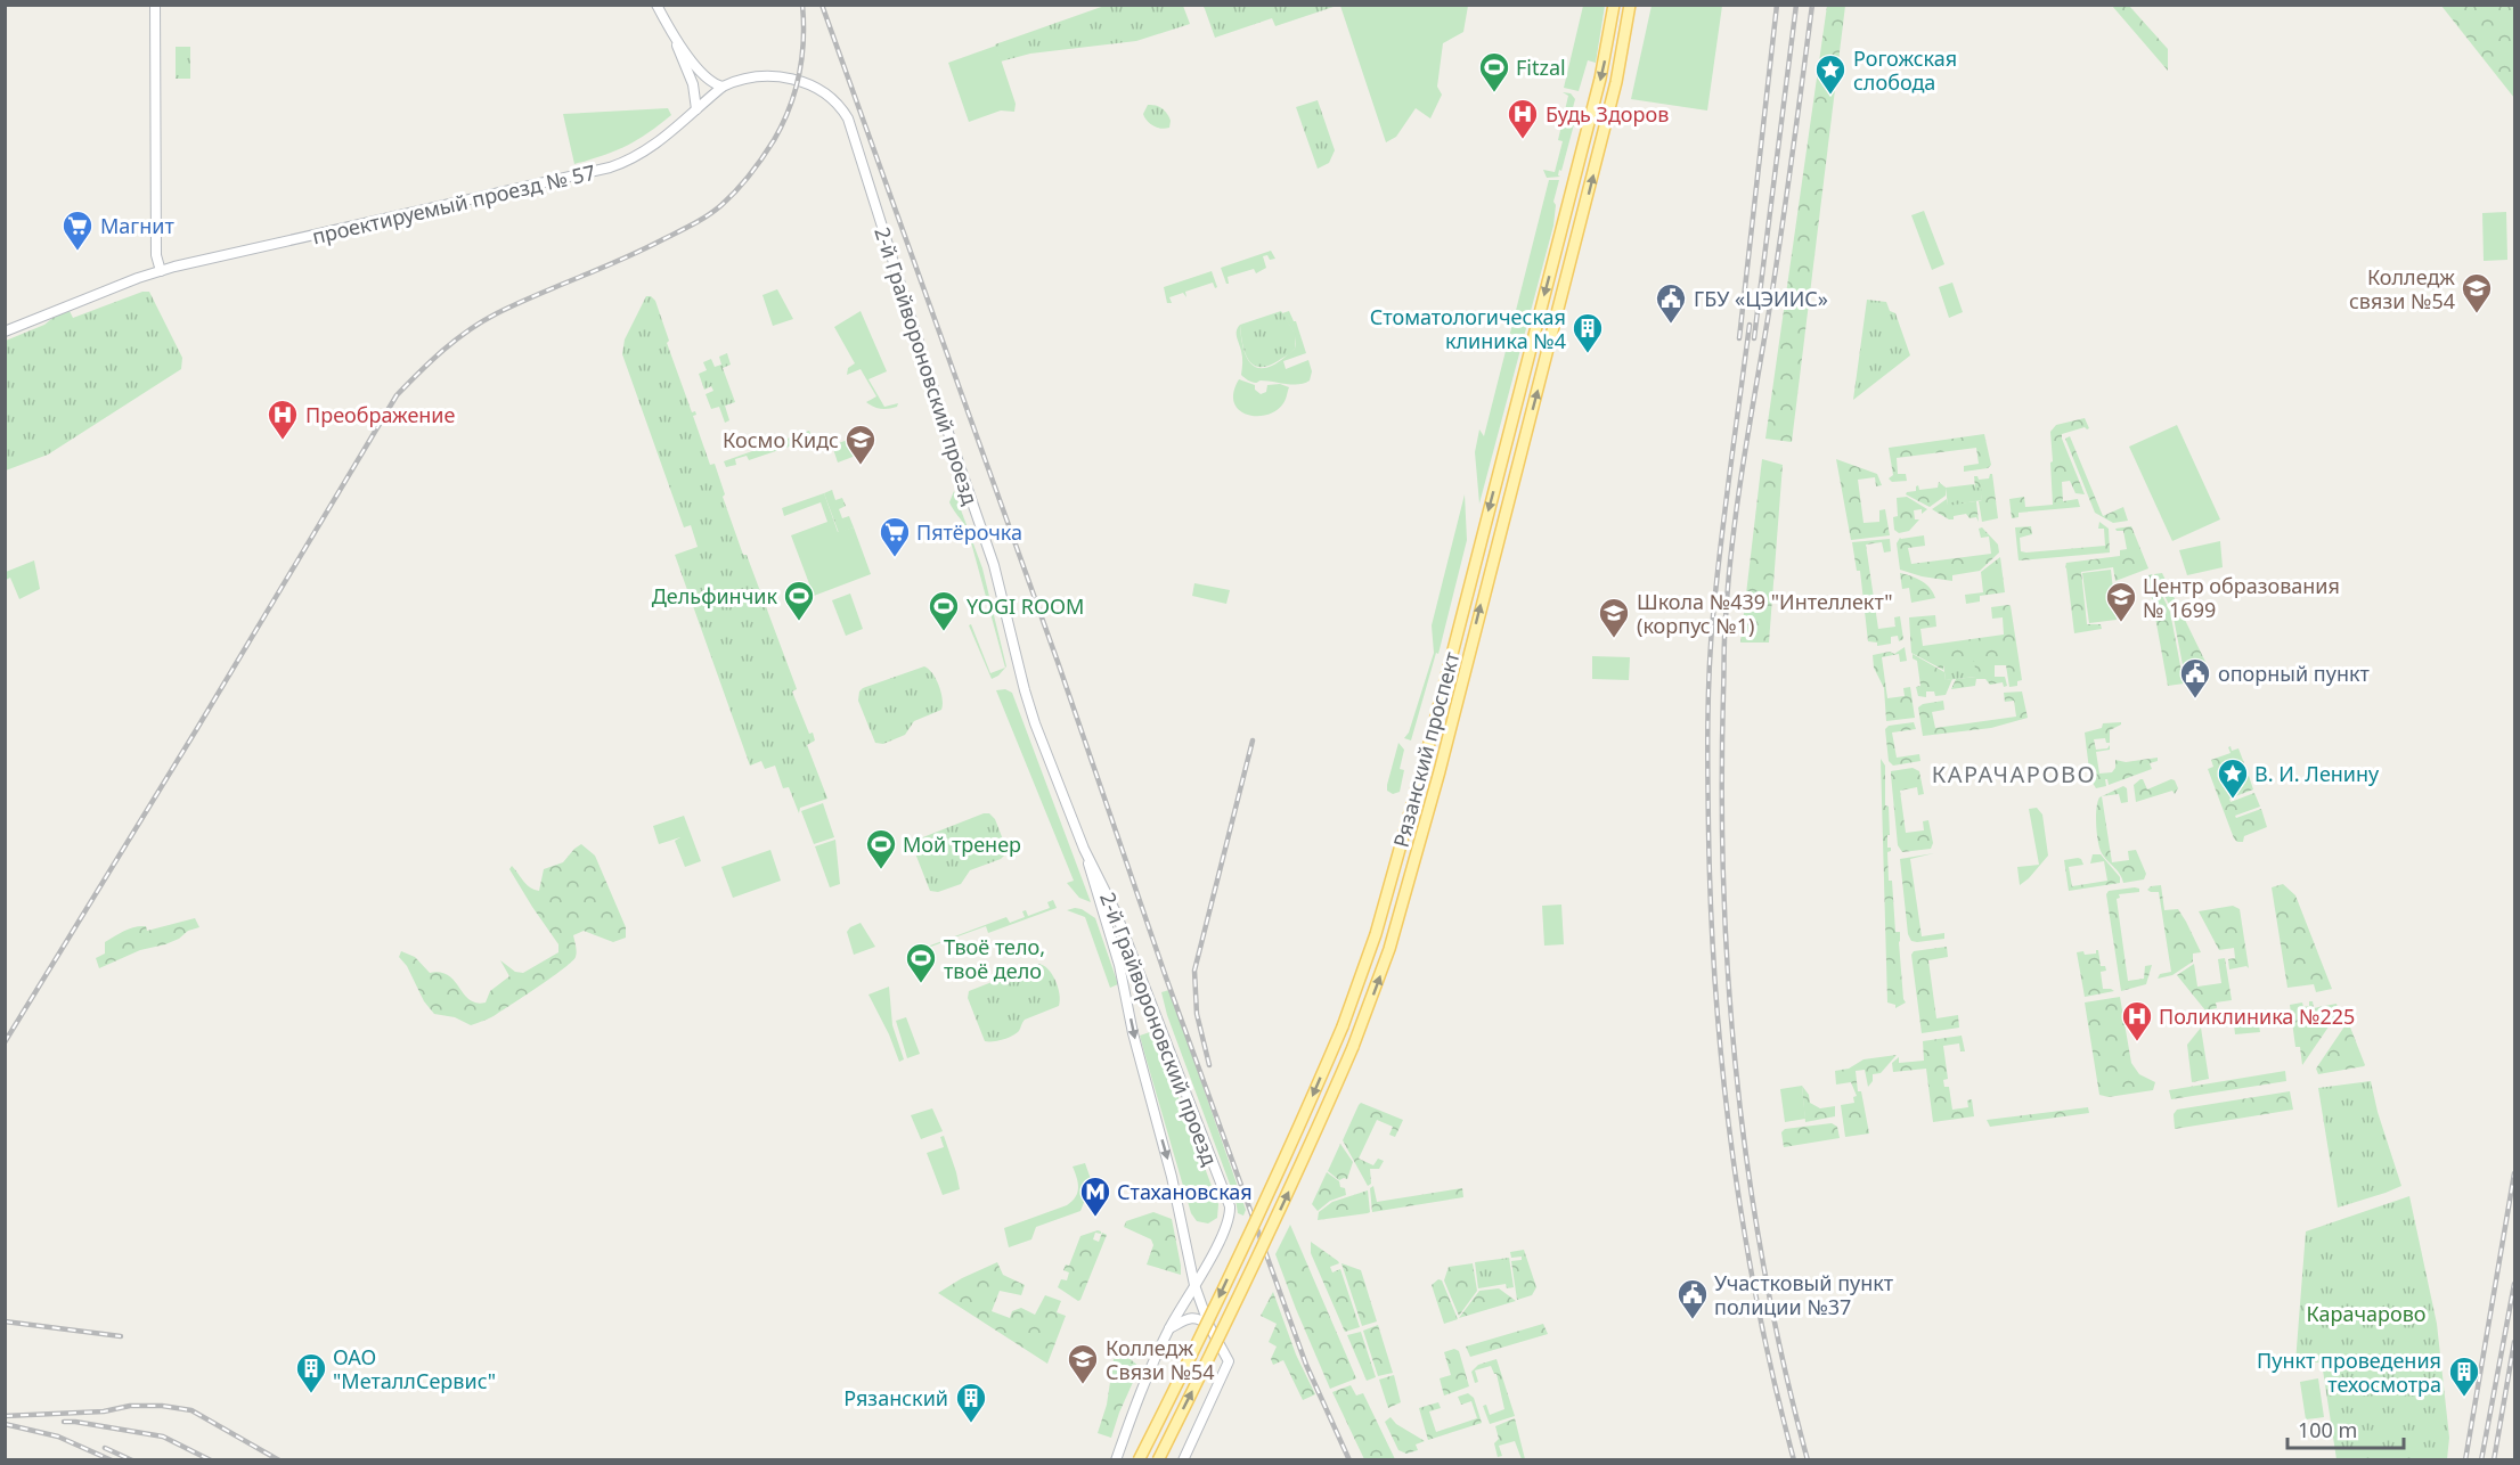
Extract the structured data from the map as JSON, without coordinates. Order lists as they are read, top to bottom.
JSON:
{
  "streets": {
    "main road": ["проектируемый проезд № 57", "2-й Грайвороновский проезд", "Рязанский проспект"]
  },
  "crossings": [
    ["проектируемый проезд № 57", "2-й Грайвороновский проезд"]
  ],
  "districts": ["КАРАЧАРОВО"],
  "parks": ["Карачарово"],
  "places": {
    "sports": [
      "Fitzal",
      "Дельфинчик",
      "YOGI ROOM",
      "Мой тренер",
      "Твоё тело, твоё дело"
    ],
    "place": ["Рогожская слобода", "В. И. Ленину"],
    "hospital": ["Будь Здоров", "Преображение", "Поликлиника №225"],
    "supermarket": ["Магнит", "Пятёрочка"],
    "school or university": [
      "Колледж связи №54",
      "Космо Кидс",
      "Центр образования № 1699",
      "Школа №439 \"Интеллект\" (корпус №1)",
      "Колледж Связи №54"
    ],
    "public building": ["ГБУ «ЦЭИИС»", "опорный пункт", "Участковый пункт полиции №37"],
    "building": [
      "Стоматологическая клиника №4",
      "ОАО \"МеталлСервис\"",
      "Пункт проведения техосмотра",
      "Рязанский"
    ],
    "metro station": ["Стахановская"]
  },
  "scale_bar": "100 m"
}
